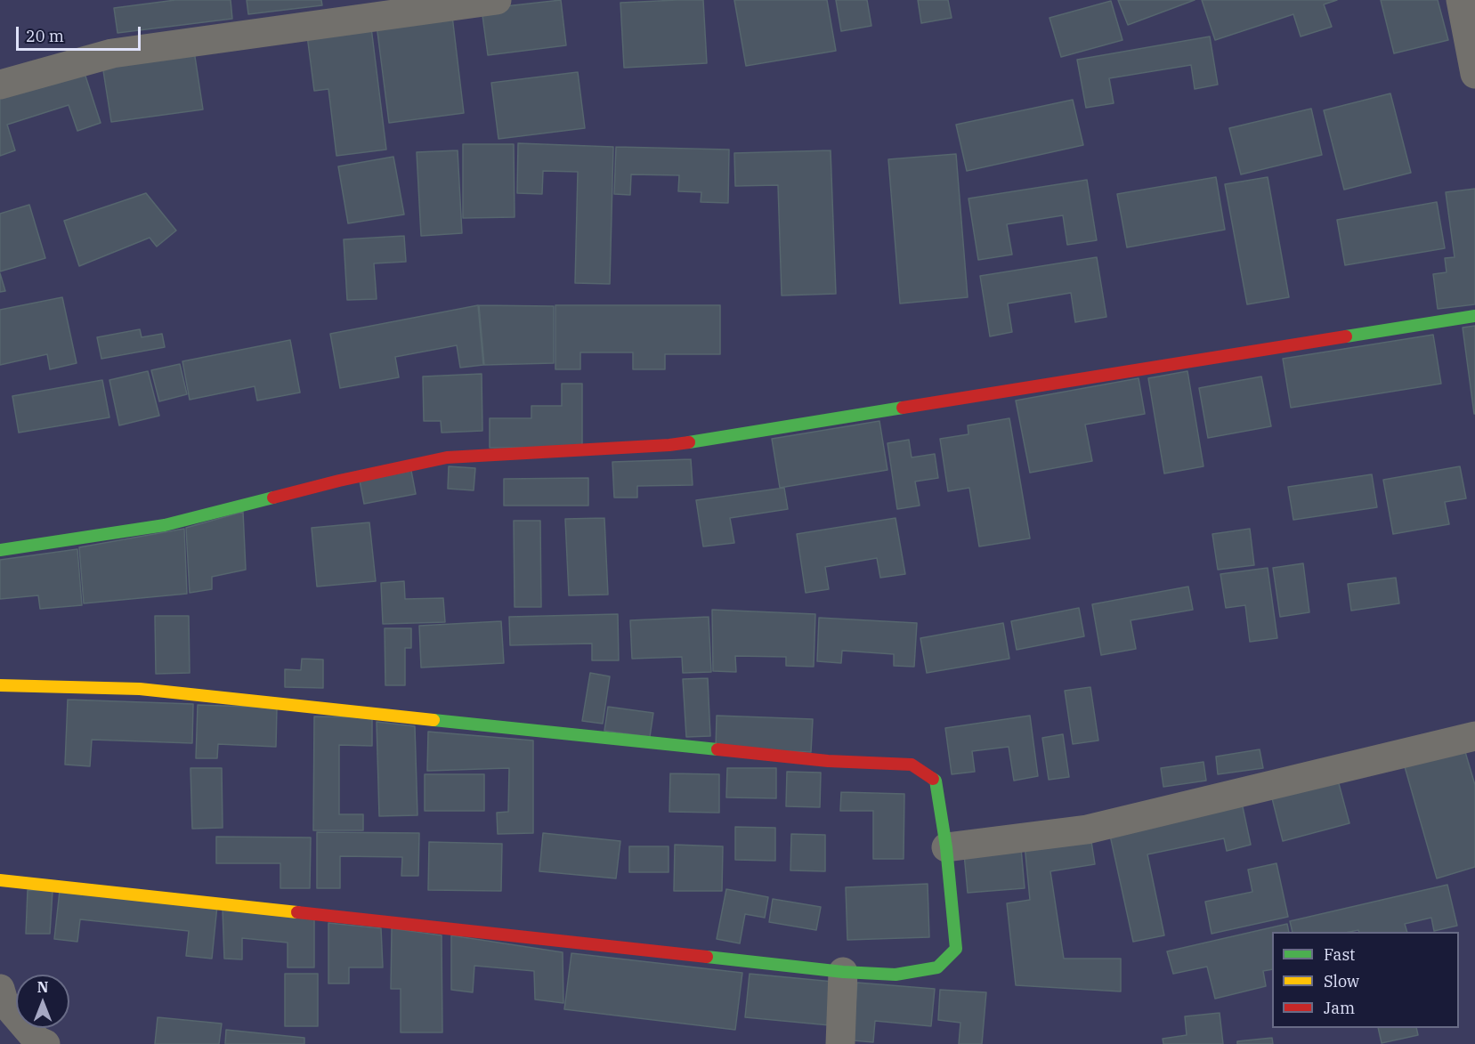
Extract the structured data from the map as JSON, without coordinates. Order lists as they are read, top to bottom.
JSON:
{
  "legend": ["Fast", "Slow", "Jam"],
  "scale_bar": "20 m",
  "north": "top"
}
